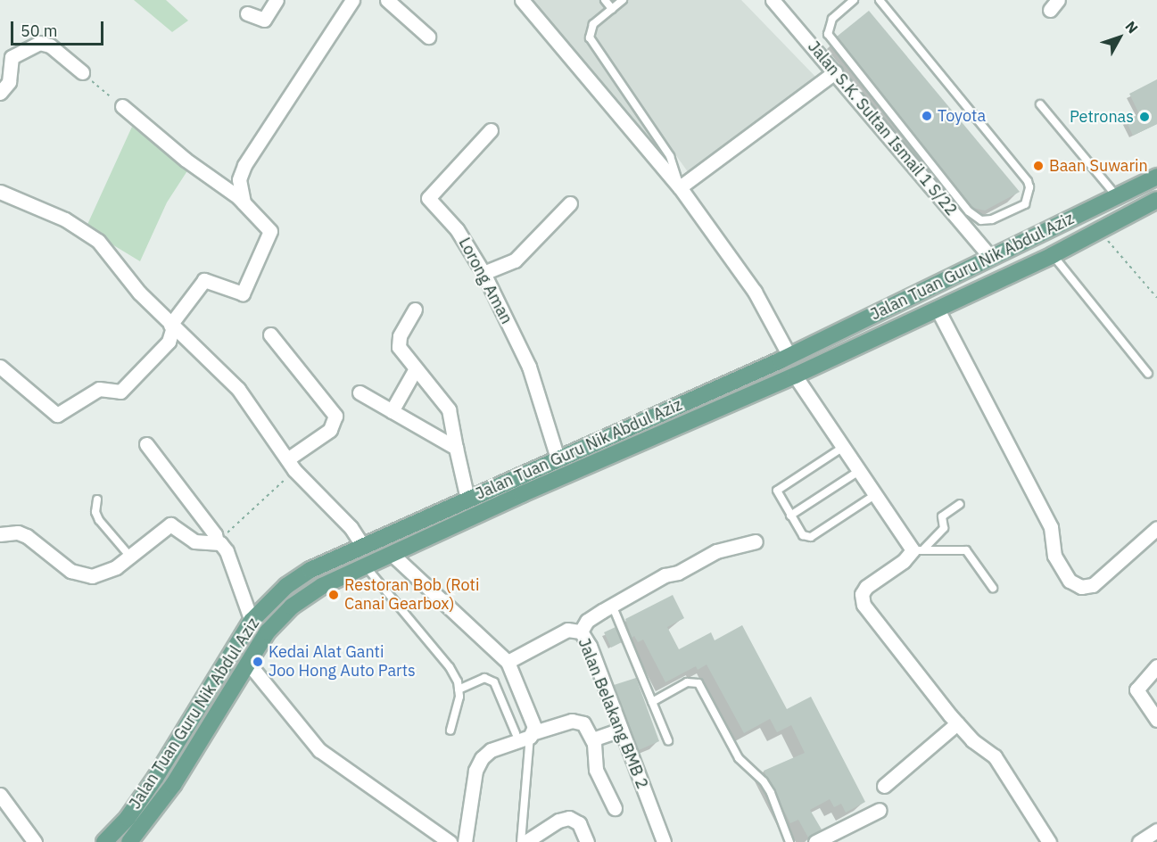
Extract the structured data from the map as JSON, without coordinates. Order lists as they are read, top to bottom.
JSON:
{
  "streets": {
    "main road": ["Jalan Tuan Guru Nik Abdul Aziz"],
    "street": ["Jalan S.K. Sultan Ismail 1 S/22", "Lorong Aman", "Jalan Belakang BMB 2"]
  },
  "crossings": [
    ["Jalan S.K. Sultan Ismail 1 S/22", "Jalan Tuan Guru Nik Abdul Aziz"],
    ["Jalan Tuan Guru Nik Abdul Aziz", "Lorong Aman"]
  ],
  "places": [
    "Toyota",
    "Petronas",
    "Baan Suwarin",
    "Restoran Bob (Roti Canai Gearbox)",
    "Kedai Alat Ganti Joo Hong Auto Parts"
  ],
  "scale_bar": "50 m",
  "north": "top right"
}
